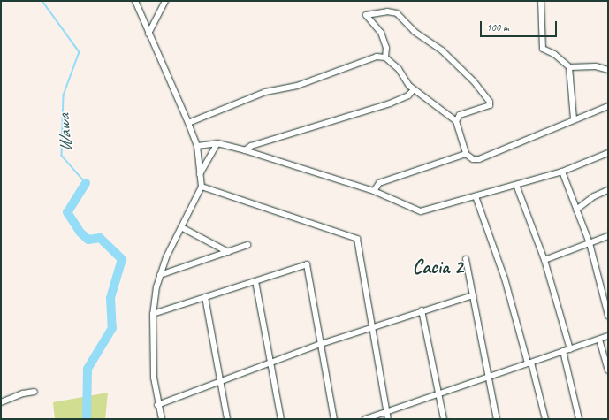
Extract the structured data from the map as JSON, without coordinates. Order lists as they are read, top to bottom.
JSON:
{
  "districts": ["Cacia 2"],
  "water": ["Wawa"],
  "scale_bar": "100 m"
}
